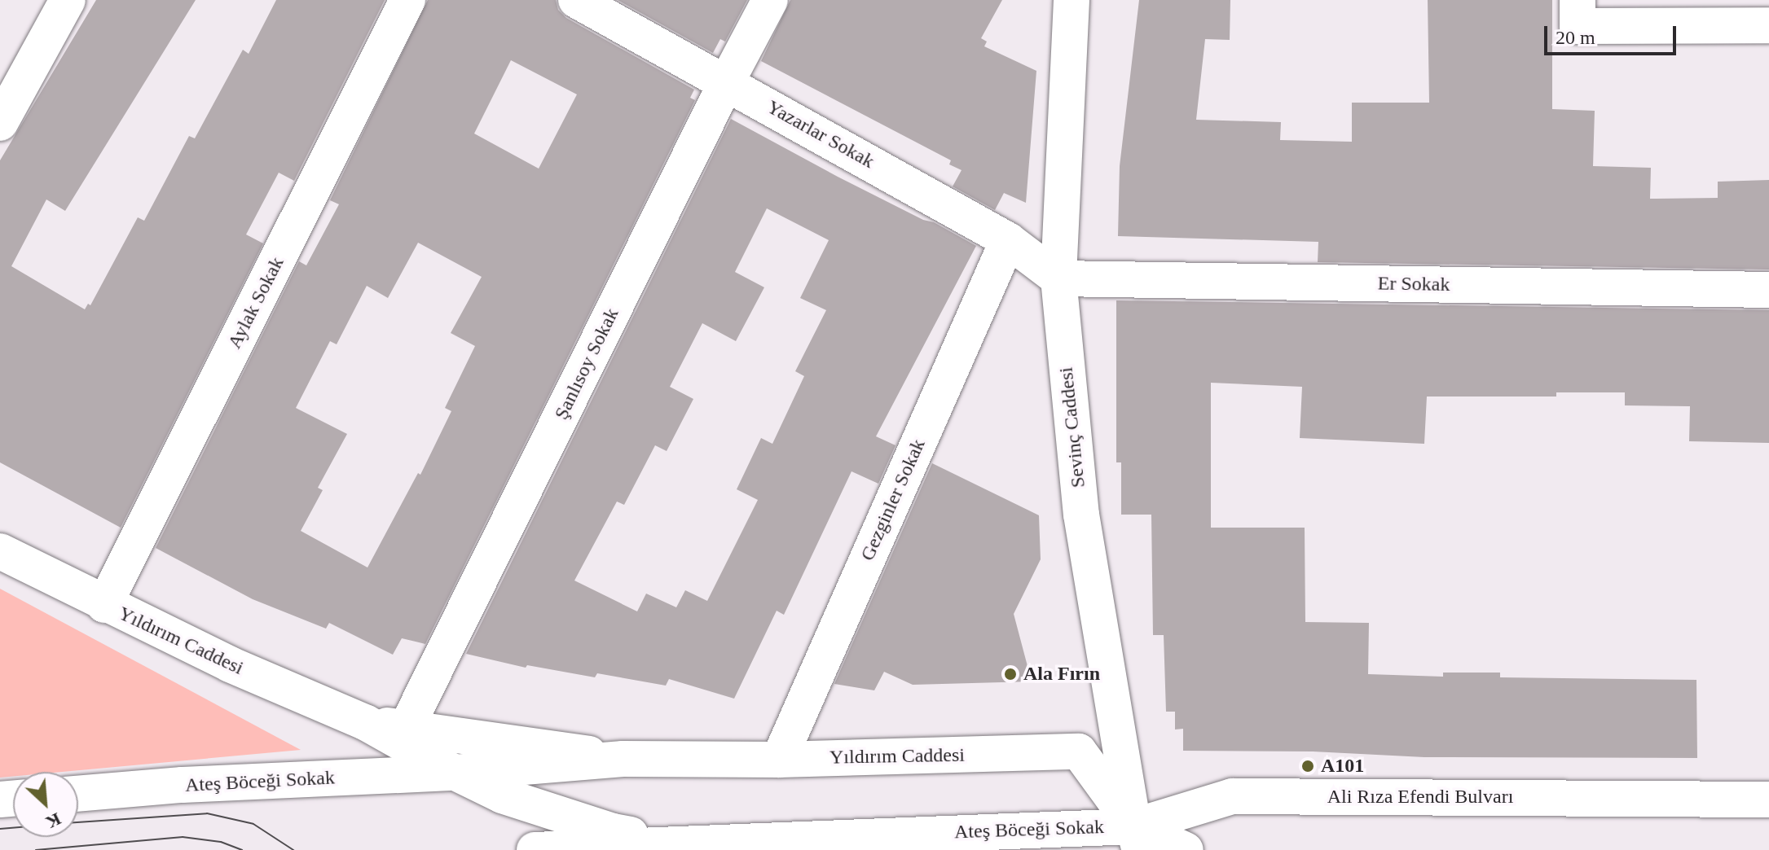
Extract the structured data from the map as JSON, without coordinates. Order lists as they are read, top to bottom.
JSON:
{
  "streets": {
    "street": [
      "Yazarlar Sokak",
      "Er Sokak",
      "Aylak Sokak",
      "Şanlısoy Sokak",
      "Sevinç Caddesi",
      "Gezginler Sokak",
      "Yıldırım Caddesi",
      "Ateş Böceği Sokak",
      "Ali Rıza Efendi Bulvarı"
    ]
  },
  "crossings": [
    ["Yazarlar Sokak", "Er Sokak"],
    ["Yazarlar Sokak", "Şanlısoy Sokak"],
    ["Yazarlar Sokak", "Sevinç Caddesi"],
    ["Yazarlar Sokak", "Gezginler Sokak"],
    ["Er Sokak", "Sevinç Caddesi"],
    ["Aylak Sokak", "Yıldırım Caddesi"],
    ["Sevinç Caddesi", "Yıldırım Caddesi"],
    ["Sevinç Caddesi", "Ateş Böceği Sokak"],
    ["Sevinç Caddesi", "Ali Rıza Efendi Bulvarı"],
    ["Gezginler Sokak", "Yıldırım Caddesi"],
    ["Yıldırım Caddesi", "Ateş Böceği Sokak"],
    ["Yıldırım Caddesi", "Ali Rıza Efendi Bulvarı"],
    ["Ateş Böceği Sokak", "Ali Rıza Efendi Bulvarı"]
  ],
  "places": ["Ala Fırın", "A101"],
  "scale_bar": "20 m",
  "north": "bottom right"
}
